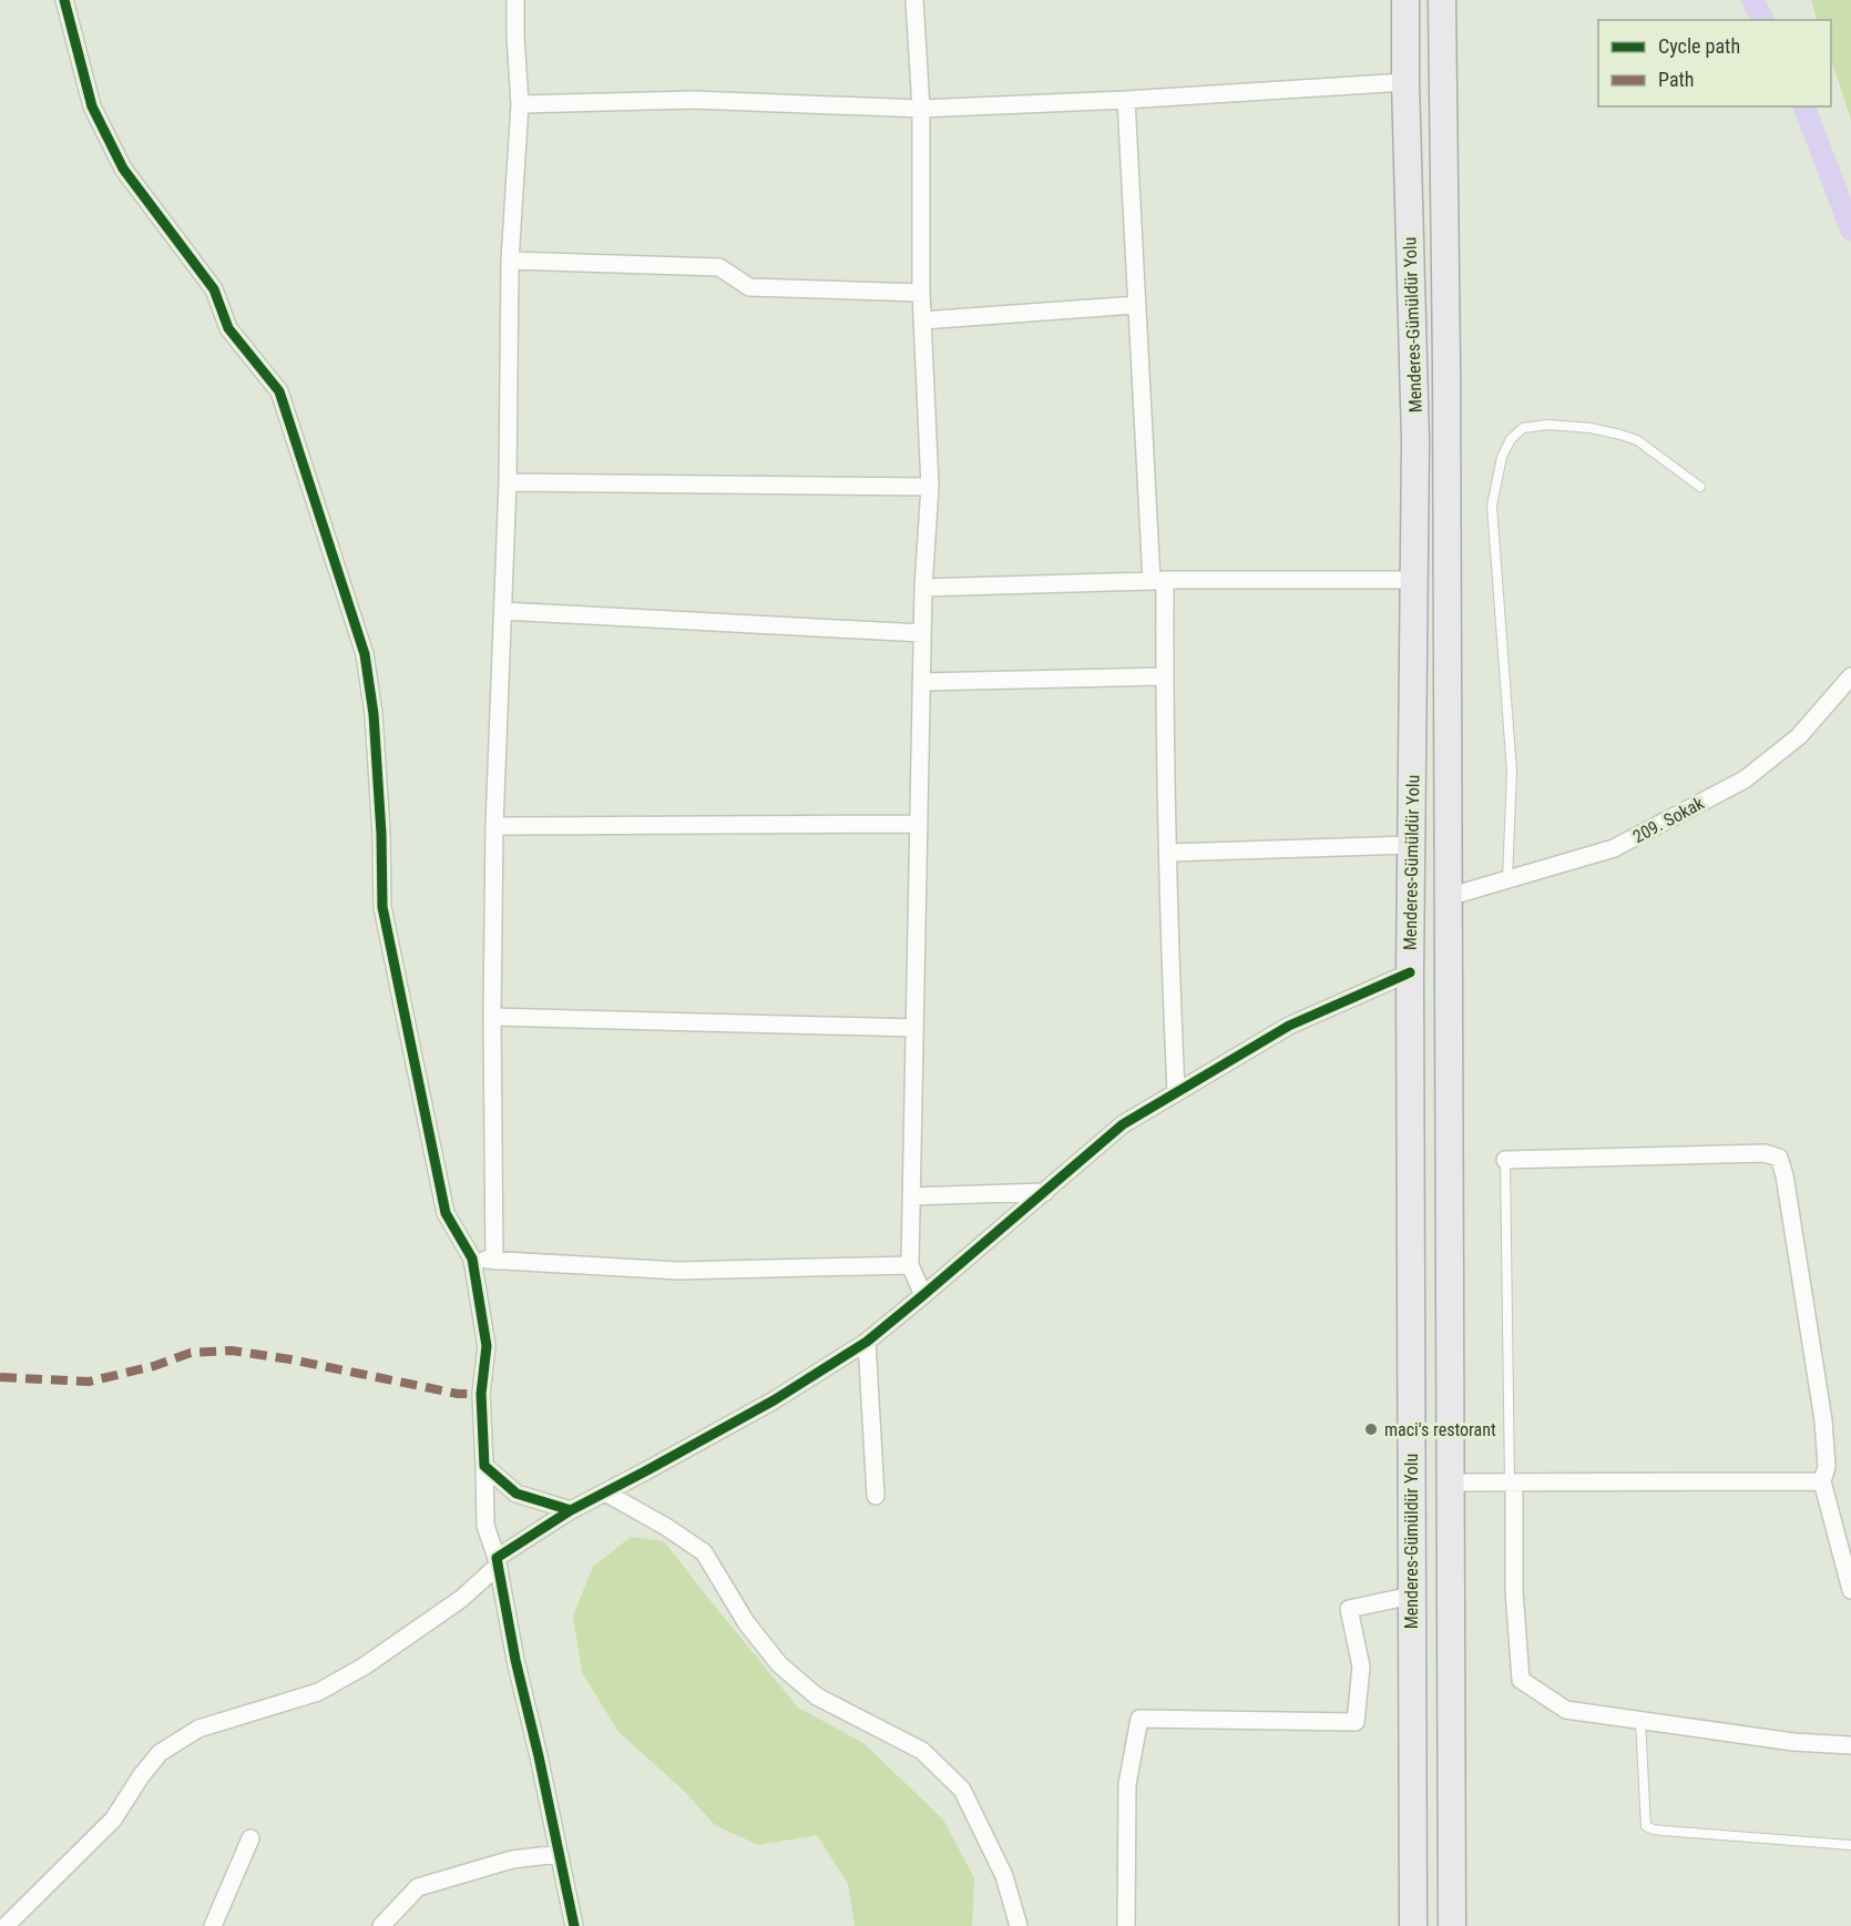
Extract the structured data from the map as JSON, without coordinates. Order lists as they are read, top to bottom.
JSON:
{
  "streets": {
    "main road": ["Menderes-Gümüldür Yolu"],
    "street": ["209. Sokak"]
  },
  "crossings": [
    ["Menderes-Gümüldür Yolu", "209. Sokak"]
  ],
  "places": ["maci's restorant"],
  "legend": ["Cycle path", "Path"]
}
